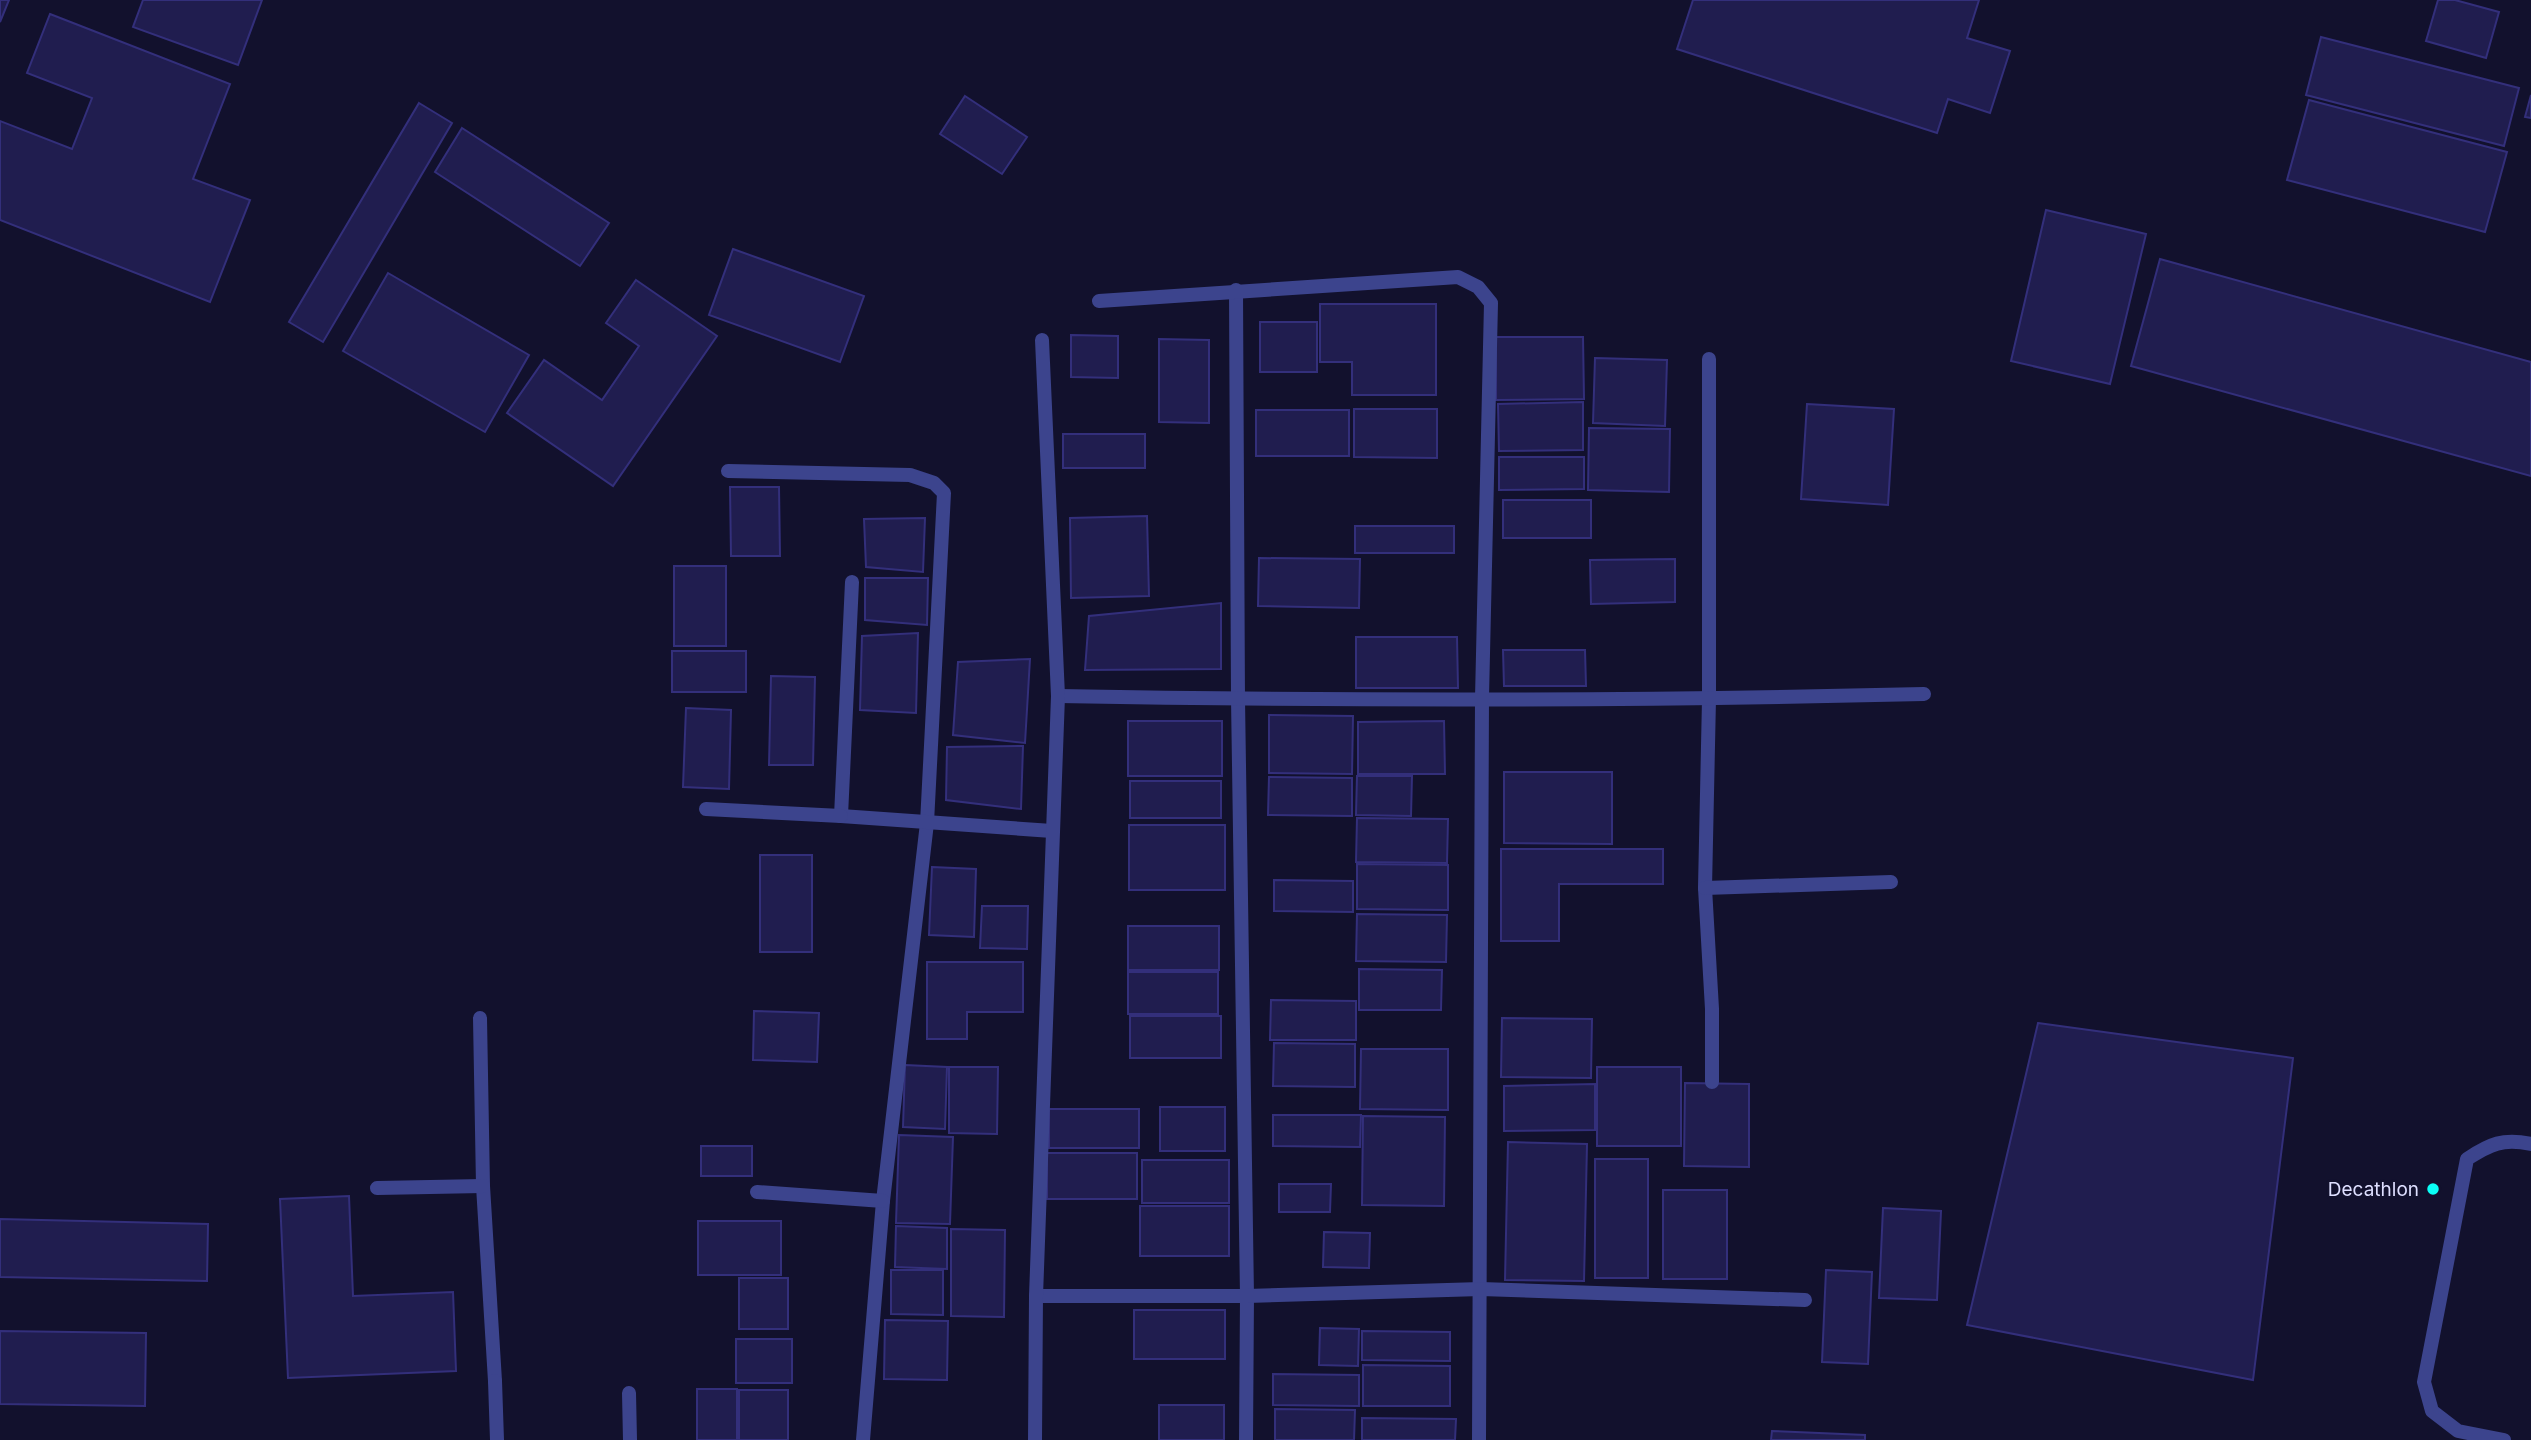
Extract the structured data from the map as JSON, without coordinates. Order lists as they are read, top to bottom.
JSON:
{
  "places": ["Decathlon"]
}
